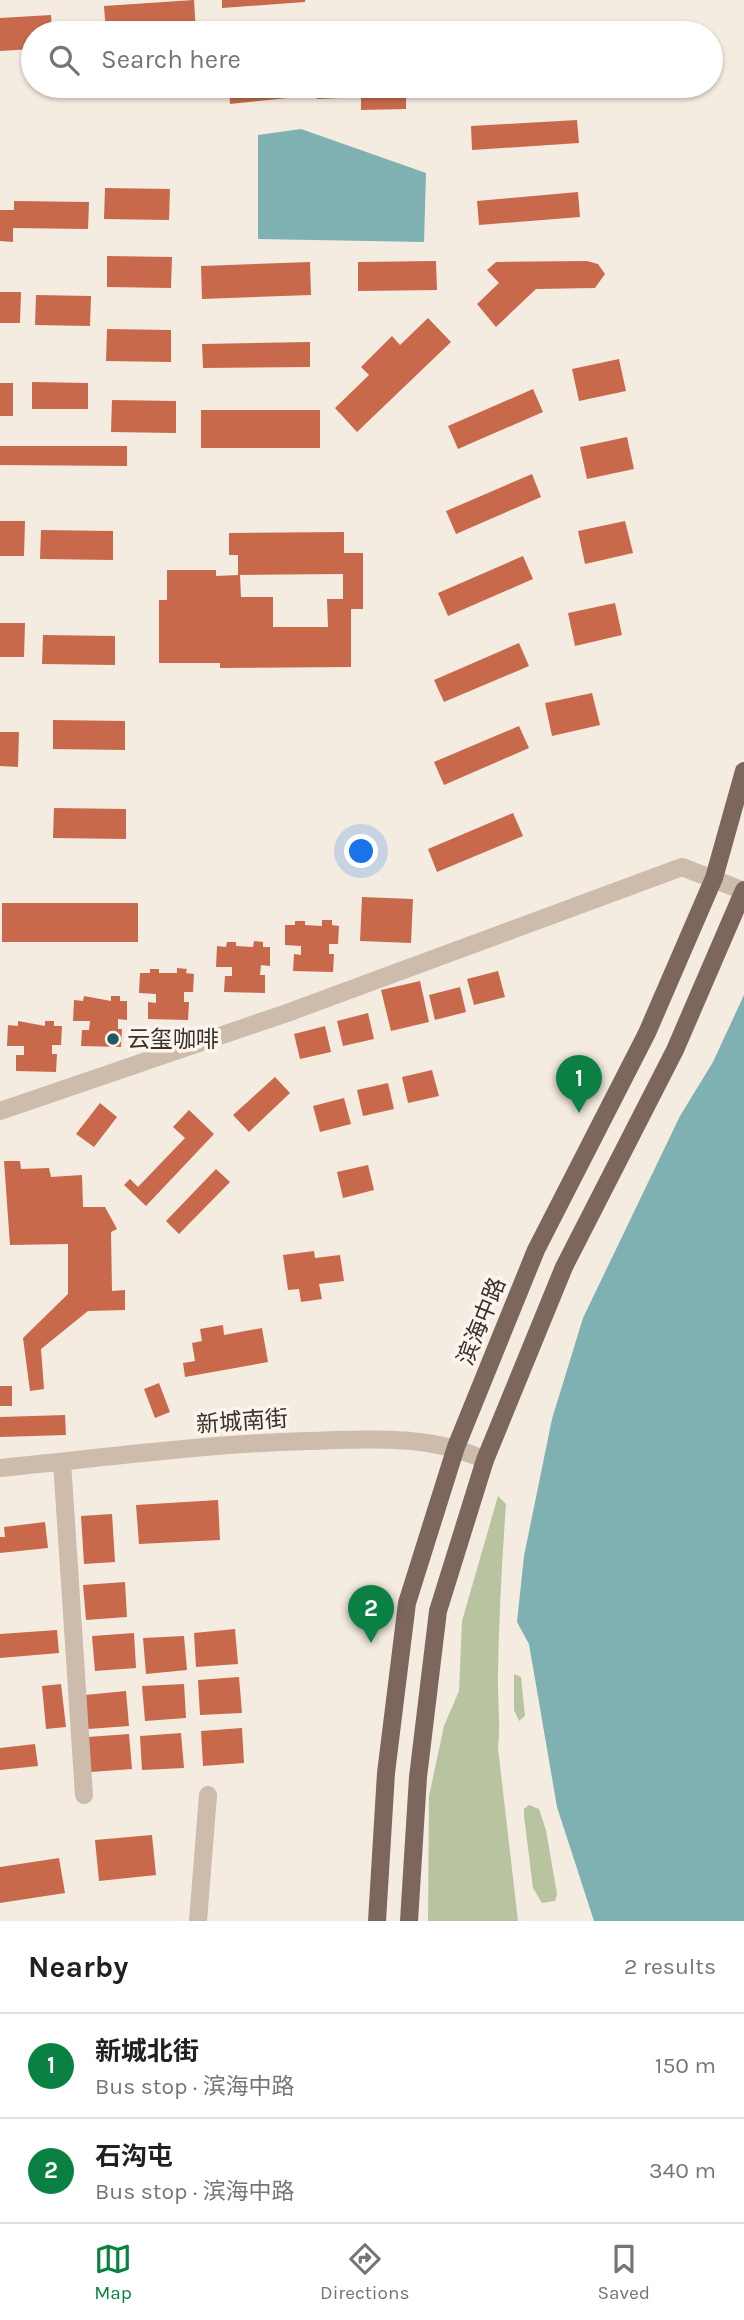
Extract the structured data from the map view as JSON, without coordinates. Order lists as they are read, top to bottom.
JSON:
{
  "streets": {
    "main road": ["滨海中路"],
    "street": ["新城南街"]
  },
  "crossings": [
    ["滨海中路", "新城南街"]
  ],
  "places": ["云玺咖啡"],
  "page": {
    "search": "Search here",
    "pins": ["1", "2"],
    "heading": ["Nearby", "2 results"],
    "list": [
      {
        "mark": "1",
        "name": "新城北街",
        "note": "Bus stop · 滨海中路",
        "value": "150 m"
      },
      {
        "mark": "2",
        "name": "石沟屯",
        "note": "Bus stop · 滨海中路",
        "value": "340 m"
      }
    ],
    "nav": ["Map", "Directions", "Saved"]
  }
}
